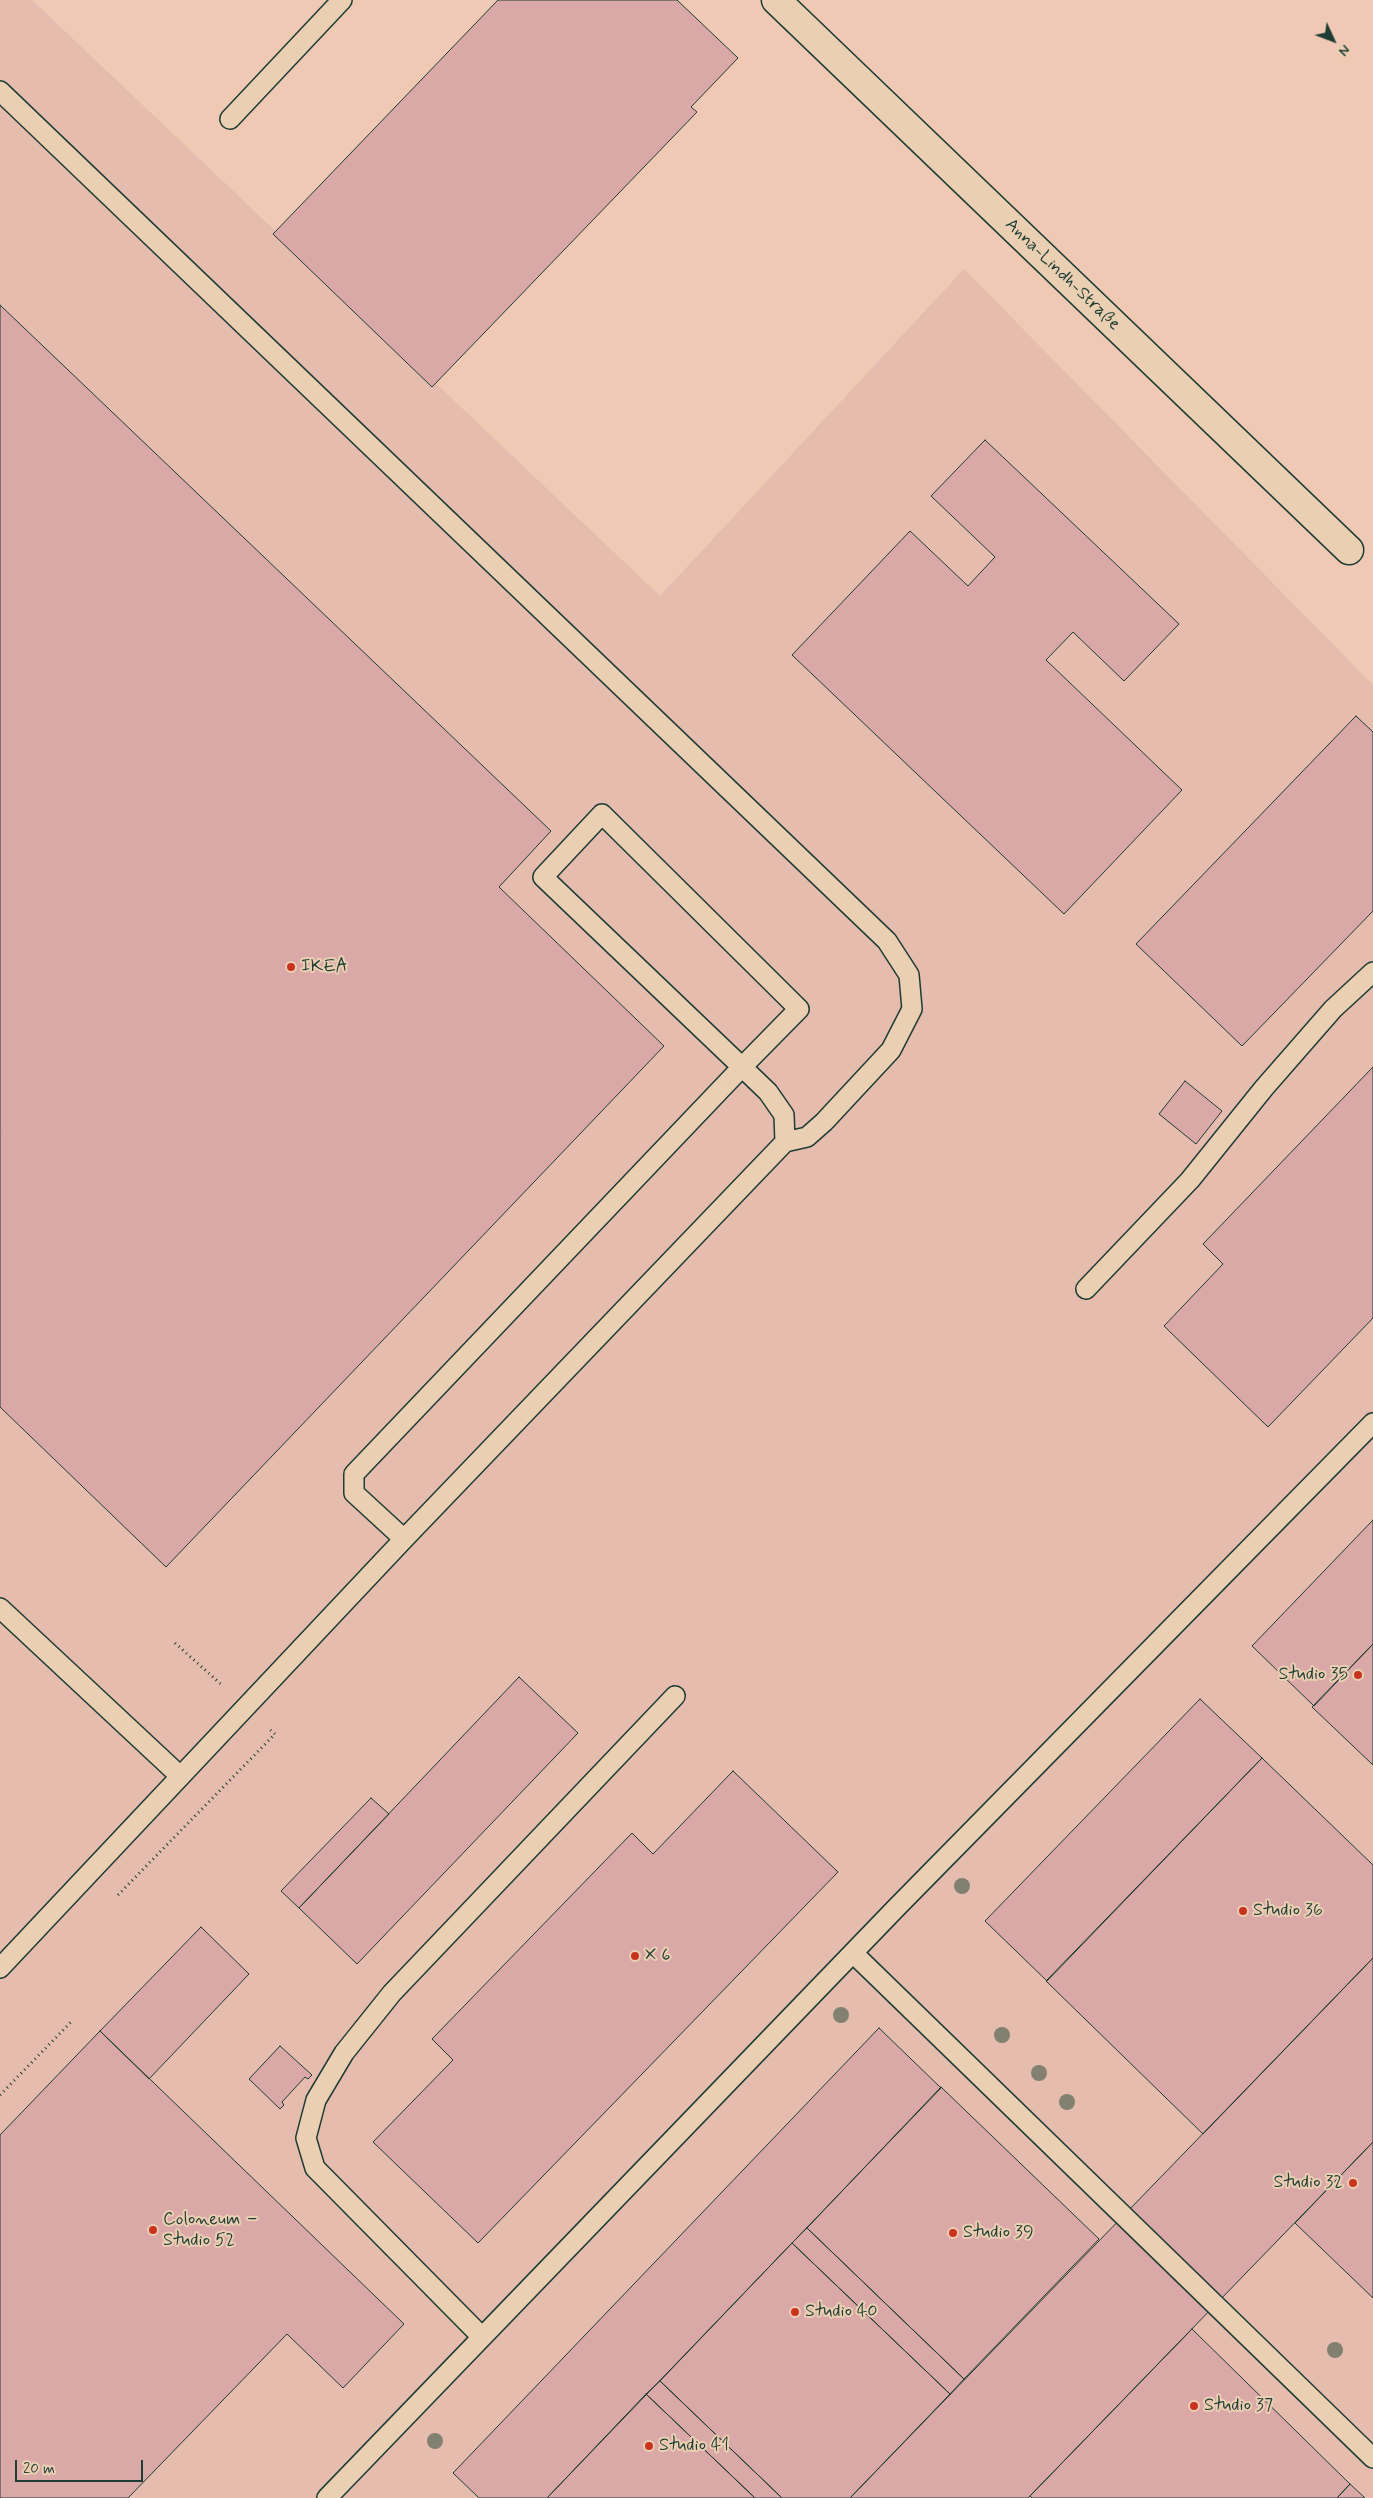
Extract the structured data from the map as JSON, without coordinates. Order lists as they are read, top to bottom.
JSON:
{
  "streets": {
    "street": ["Anna-Lindh-Straße"]
  },
  "places": [
    "IKEA",
    "Studio 35",
    "Studio 36",
    "X 6",
    "Studio 32",
    "Coloneum – Studio 52",
    "Studio 39",
    "Studio 40",
    "Studio 37",
    "Studio 41"
  ],
  "scale_bar": "20 m",
  "north": "bottom right"
}
